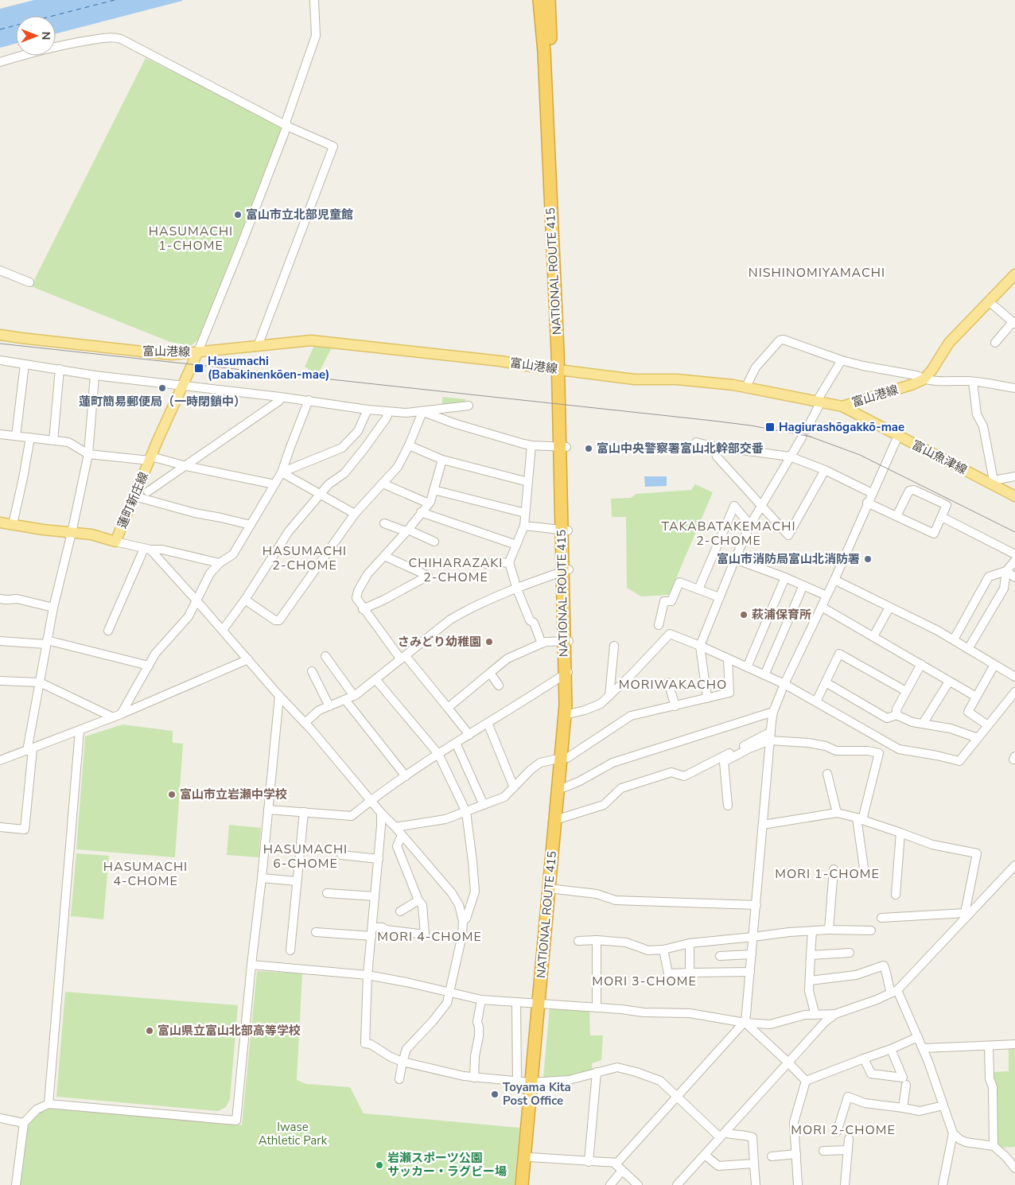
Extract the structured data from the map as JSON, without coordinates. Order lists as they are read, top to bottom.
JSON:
{
  "streets": {
    "highway": ["NATIONAL ROUTE 415"],
    "main road": ["富山港線", "富山魚津線", "蓮町新庄線"]
  },
  "crossings": [
    ["NATIONAL ROUTE 415", "富山港線"],
    ["富山港線", "富山魚津線"],
    ["富山港線", "蓮町新庄線"]
  ],
  "districts": [
    "HASUMACHI 1-CHOME",
    "NISHINOMIYAMACHI",
    "TAKABATAKEMACHI 2-CHOME",
    "HASUMACHI 2-CHOME",
    "CHIHARAZAKI 2-CHOME",
    "MORIWAKACHO",
    "HASUMACHI 6-CHOME",
    "HASUMACHI 4-CHOME",
    "MORI 1-CHOME",
    "MORI 4-CHOME",
    "MORI 3-CHOME",
    "MORI 2-CHOME"
  ],
  "parks": ["Iwase Athletic Park"],
  "places": {
    "other": [
      "富山市立北部児童館",
      "蓮町簡易郵便局（一時閉鎖中）",
      "富山中央警察署富山北幹部交番",
      "富山市消防局富山北消防署",
      "萩浦保育所",
      "さみどり幼稚園",
      "富山市立岩瀬中学校",
      "富山県立富山北部高等学校",
      "Toyama Kita Post Office",
      "岩瀬スポーツ公園 サッカー・ラグビー場"
    ],
    "transit": ["Hasumachi (Babakinenkōen-mae)", "Hagiurashōgakkō-mae"]
  },
  "north": "right"
}
